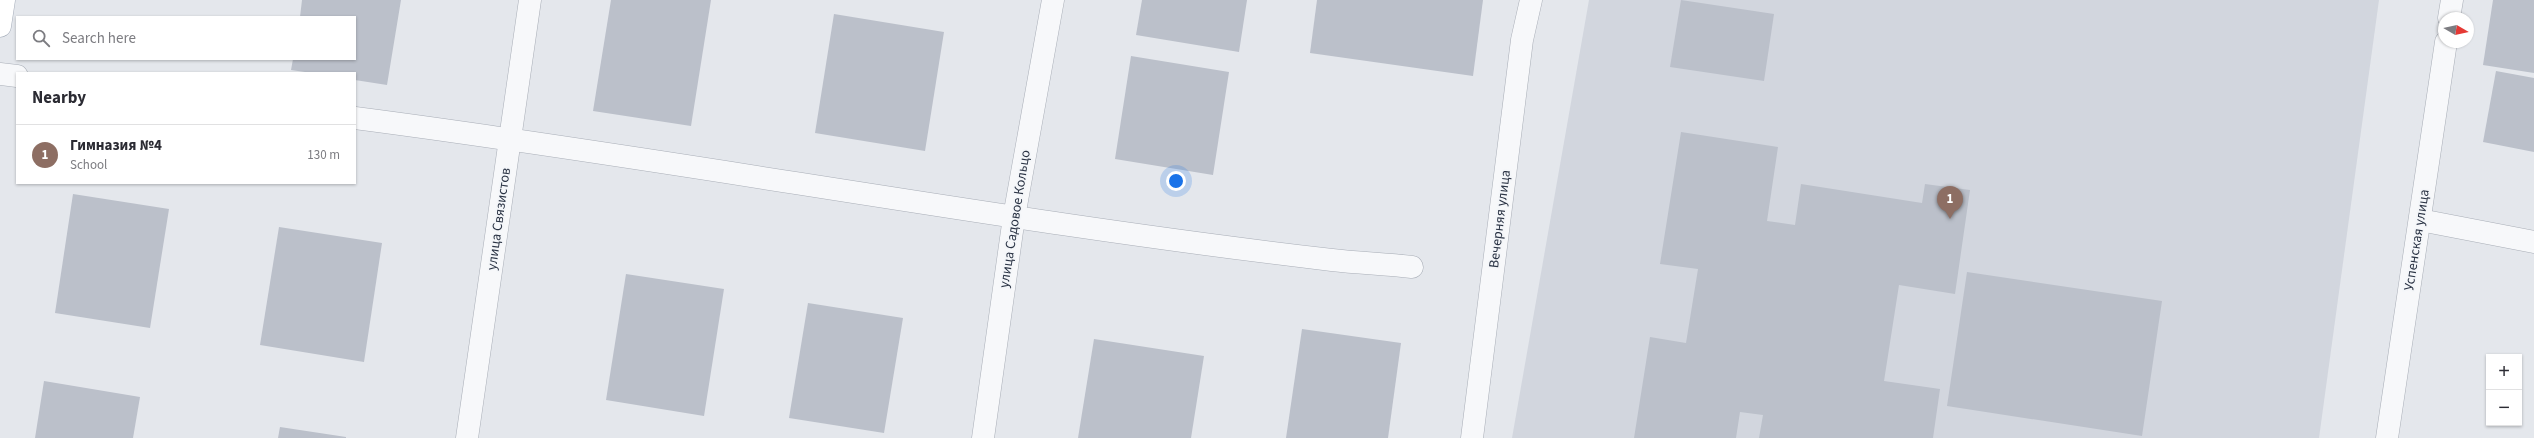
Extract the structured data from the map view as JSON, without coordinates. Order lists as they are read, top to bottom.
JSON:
{
  "streets": {
    "street": [
      "улица Связистов",
      "улица Садовое Кольцо",
      "Вечерняя улица",
      "Успенская улица"
    ]
  },
  "north": "right",
  "page": {
    "search": "Search here",
    "heading": "Nearby",
    "list": [
      {
        "mark": "1",
        "name": "Гимназия №4",
        "note": "School",
        "value": "130 m"
      }
    ],
    "pins": "1",
    "map_buttons": ["+", "−"]
  }
}
